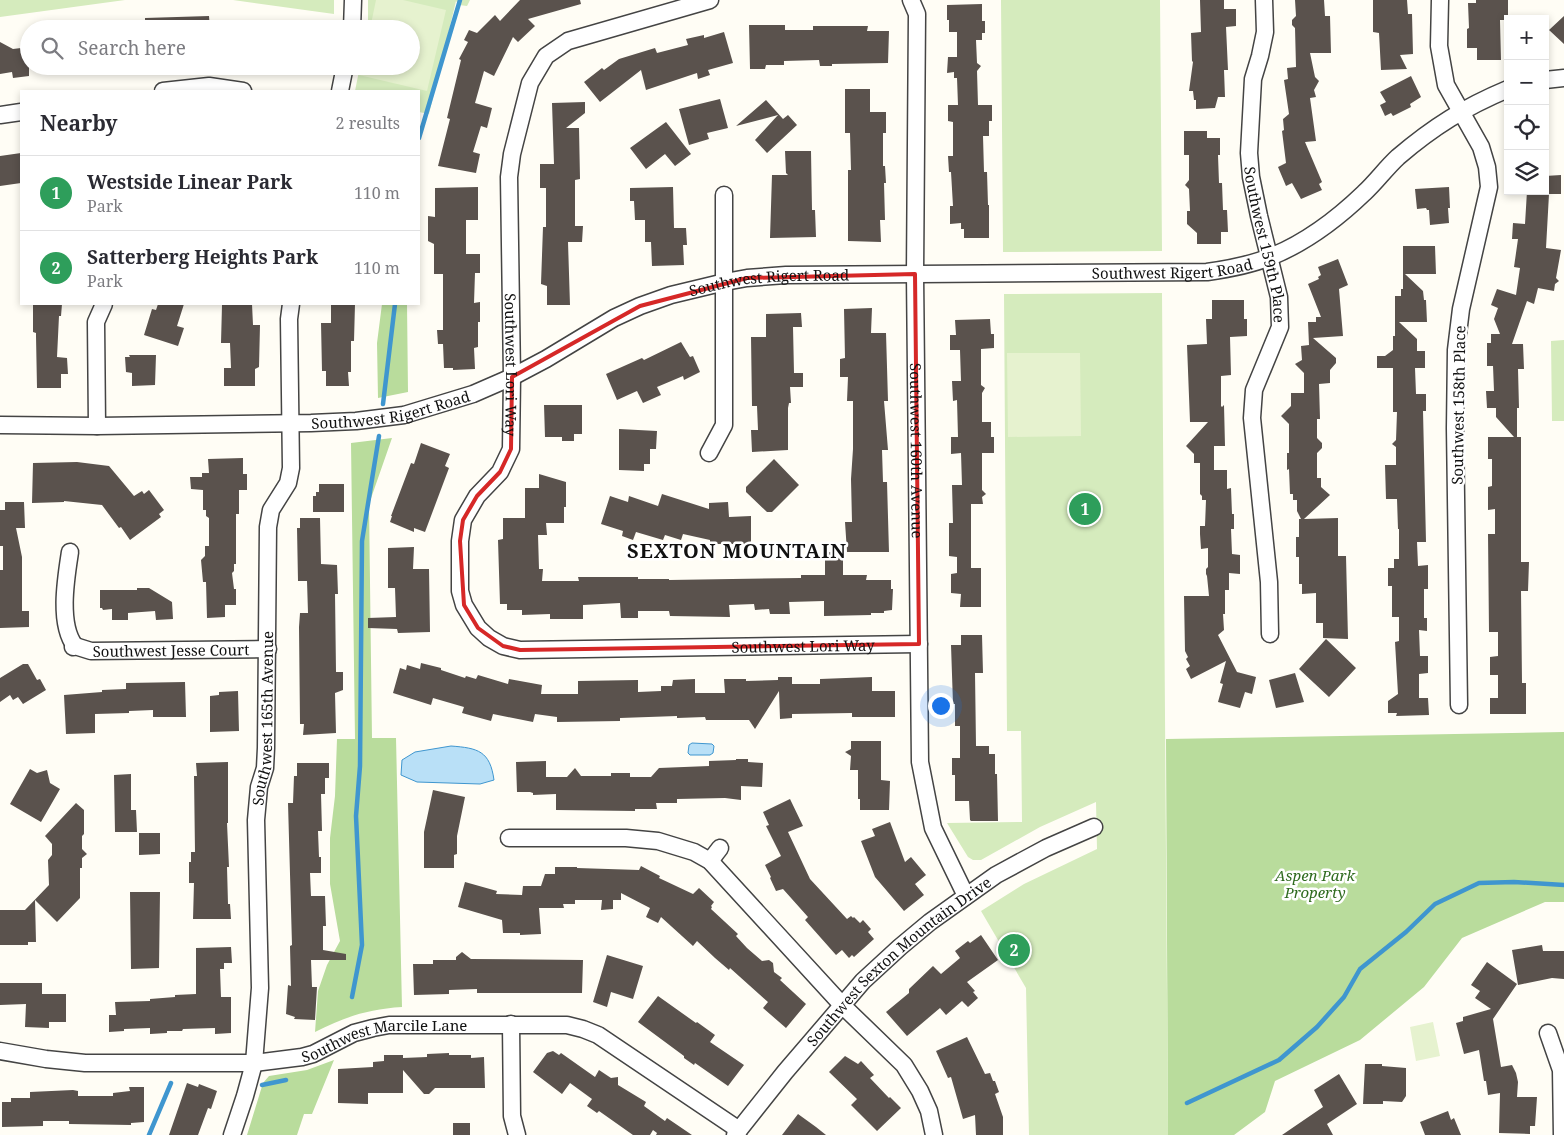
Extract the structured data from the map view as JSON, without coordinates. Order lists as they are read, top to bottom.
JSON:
{
  "streets": {
    "street": [
      "Southwest 159th Place",
      "Southwest Rigert Road",
      "Southwest Lori Way",
      "Southwest 158th Place",
      "Southwest 160th Avenue",
      "Southwest Jesse Court",
      "Southwest 165th Avenue",
      "Southwest Sexton Mountain Drive",
      "Southwest Marcile Lane"
    ]
  },
  "crossings": [
    ["Southwest 159th Place", "Southwest Rigert Road"],
    ["Southwest Rigert Road", "Southwest Lori Way"],
    ["Southwest Rigert Road", "Southwest 158th Place"],
    ["Southwest Rigert Road", "Southwest 160th Avenue"],
    ["Southwest Rigert Road", "Southwest 165th Avenue"],
    ["Southwest Lori Way", "Southwest 160th Avenue"],
    ["Southwest 160th Avenue", "Southwest Sexton Mountain Drive"],
    ["Southwest Jesse Court", "Southwest 165th Avenue"],
    ["Southwest 165th Avenue", "Southwest Marcile Lane"],
    ["Southwest Sexton Mountain Drive", "Southwest Marcile Lane"]
  ],
  "districts": ["SEXTON MOUNTAIN"],
  "parks": ["Aspen Park Property"],
  "page": {
    "map_buttons": ["+", "−"],
    "search": "Search here",
    "heading": ["Nearby", "2 results"],
    "list": [
      {
        "mark": "1",
        "name": "Westside Linear Park",
        "note": "Park",
        "value": "110 m"
      },
      {
        "mark": "2",
        "name": "Satterberg Heights Park",
        "note": "Park",
        "value": "110 m"
      }
    ],
    "pins": ["1", "2"]
  }
}
